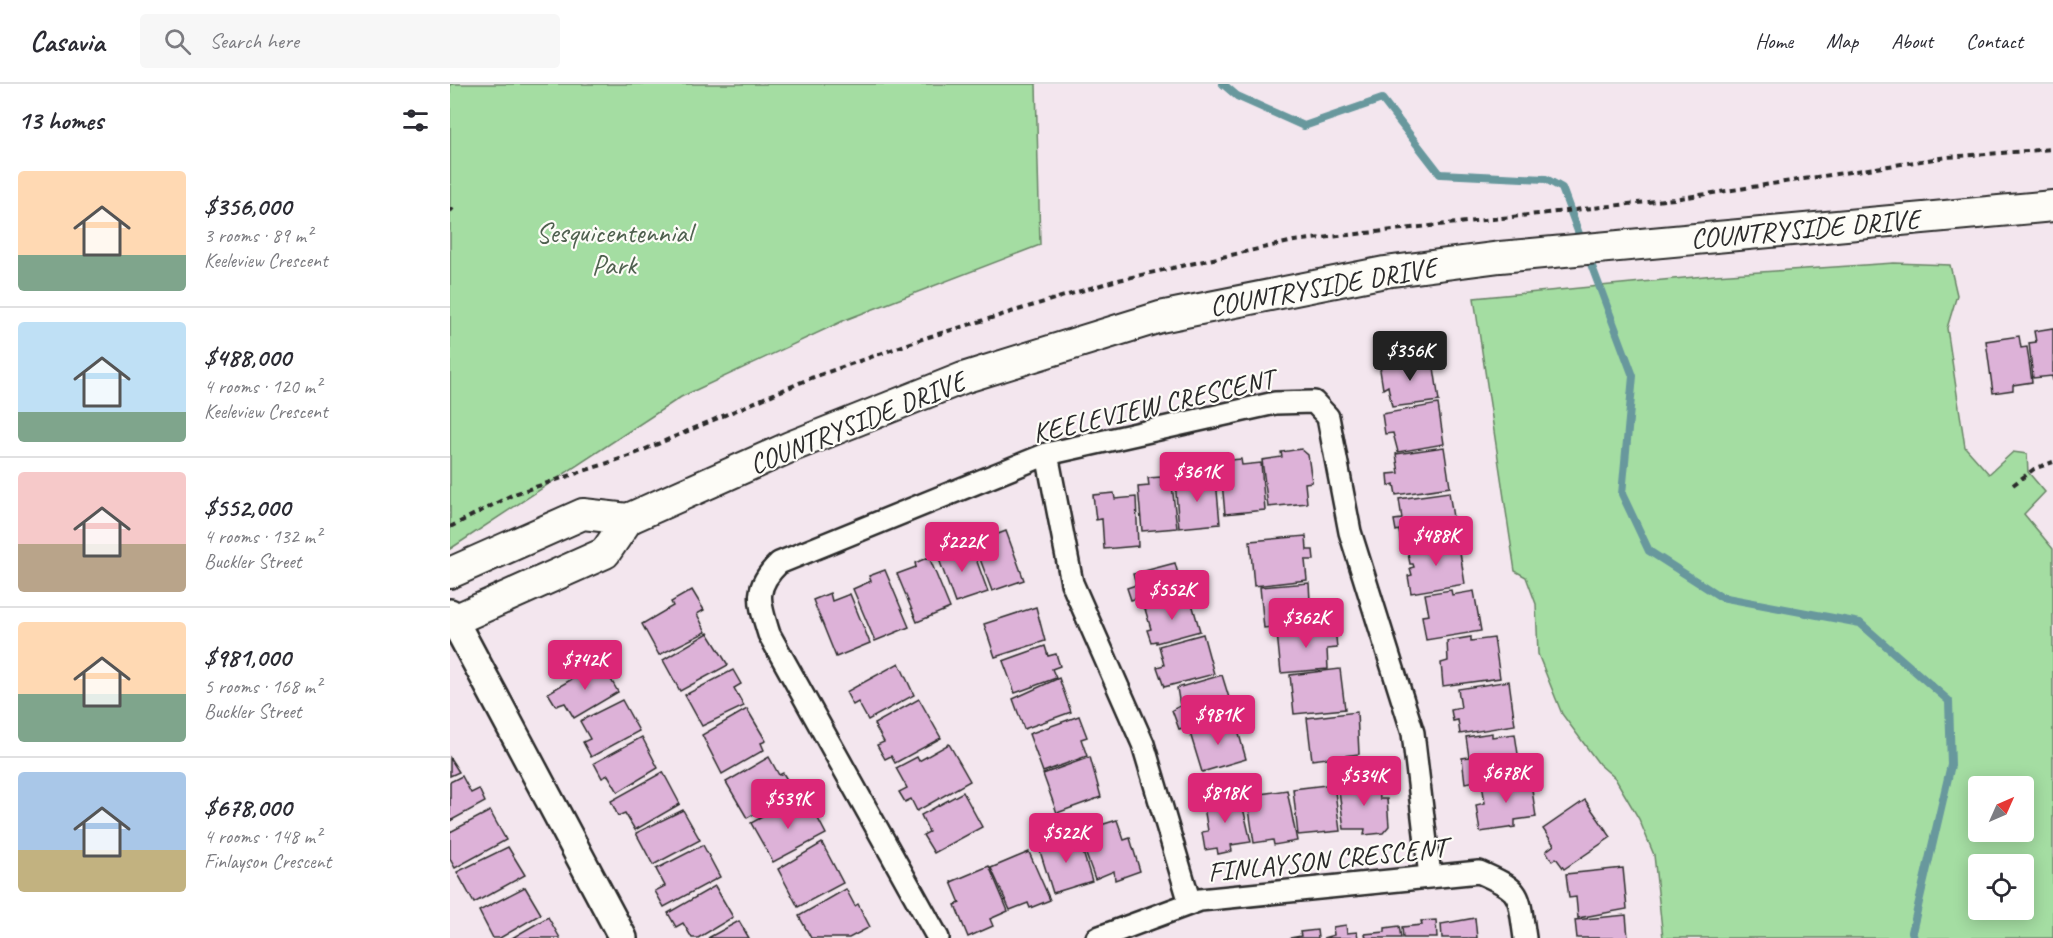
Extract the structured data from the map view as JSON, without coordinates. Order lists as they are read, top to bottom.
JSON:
{
  "streets": {
    "main road": ["COUNTRYSIDE DRIVE"],
    "street": ["KEELEVIEW CRESCENT", "FINLAYSON CRESCENT"]
  },
  "crossings": [
    ["KEELEVIEW CRESCENT", "FINLAYSON CRESCENT"]
  ],
  "parks": ["Sesquicentennial Park"],
  "north": "top right",
  "page": {
    "header": "Casavia",
    "search": "Search here",
    "nav": [
      "Home",
      "Map",
      "About",
      "Contact"
    ],
    "heading": "13 homes",
    "list": [
      {
        "name": "$356,000",
        "note": "3 rooms · 89 m² · Keeleview Crescent"
      },
      {
        "name": "$488,000",
        "note": "4 rooms · 120 m² · Keeleview Crescent"
      },
      {
        "name": "$552,000",
        "note": "4 rooms · 132 m² · Buckler Street"
      },
      {
        "name": "$981,000",
        "note": "5 rooms · 168 m² · Buckler Street"
      },
      {
        "name": "$678,000",
        "note": "4 rooms · 148 m² · Finlayson Crescent"
      }
    ],
    "price": [
      "$356K",
      "$361K",
      "$488K",
      "$222K",
      "$552K",
      "$362K",
      "$742K",
      "$981K",
      "$678K",
      "$534K",
      "$818K",
      "$539K",
      "$522K"
    ]
  }
}
